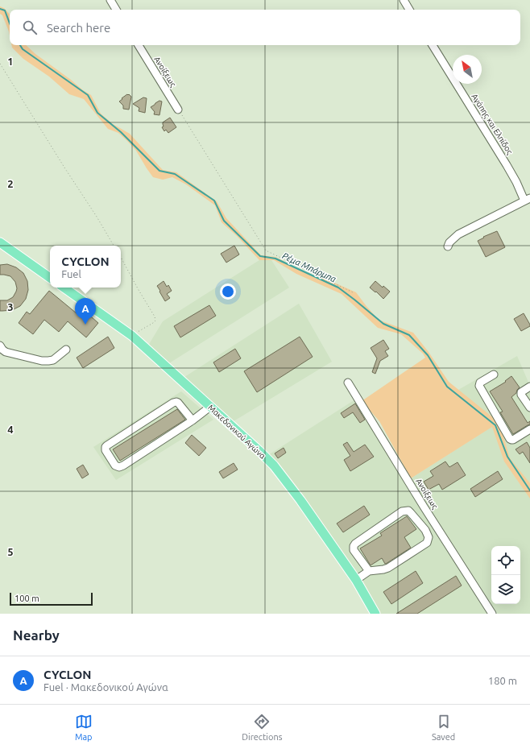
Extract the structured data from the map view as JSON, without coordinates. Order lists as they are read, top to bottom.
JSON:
{
  "streets": {
    "main road": ["Μακεδονικού Αγώνα"],
    "street": ["Ανοίξεως", "Αγάπης και Ελπίδος"]
  },
  "water": ["Ρέμα Μπάρμπα"],
  "scale_bar": "100 m",
  "north": "top left",
  "page": {
    "search": "Search here",
    "popup": ["CYCLON", "Fuel"],
    "pins": "A",
    "scale": "100 m",
    "heading": "Nearby",
    "list": [
      {
        "mark": "A",
        "name": "CYCLON",
        "note": "Fuel · Μακεδονικού Αγώνα",
        "value": "180 m"
      }
    ],
    "nav": ["Map", "Directions", "Saved"]
  },
  "grid": {
    "rows": [
      "1",
      "2",
      "3",
      "4",
      "5"
    ]
  }
}
